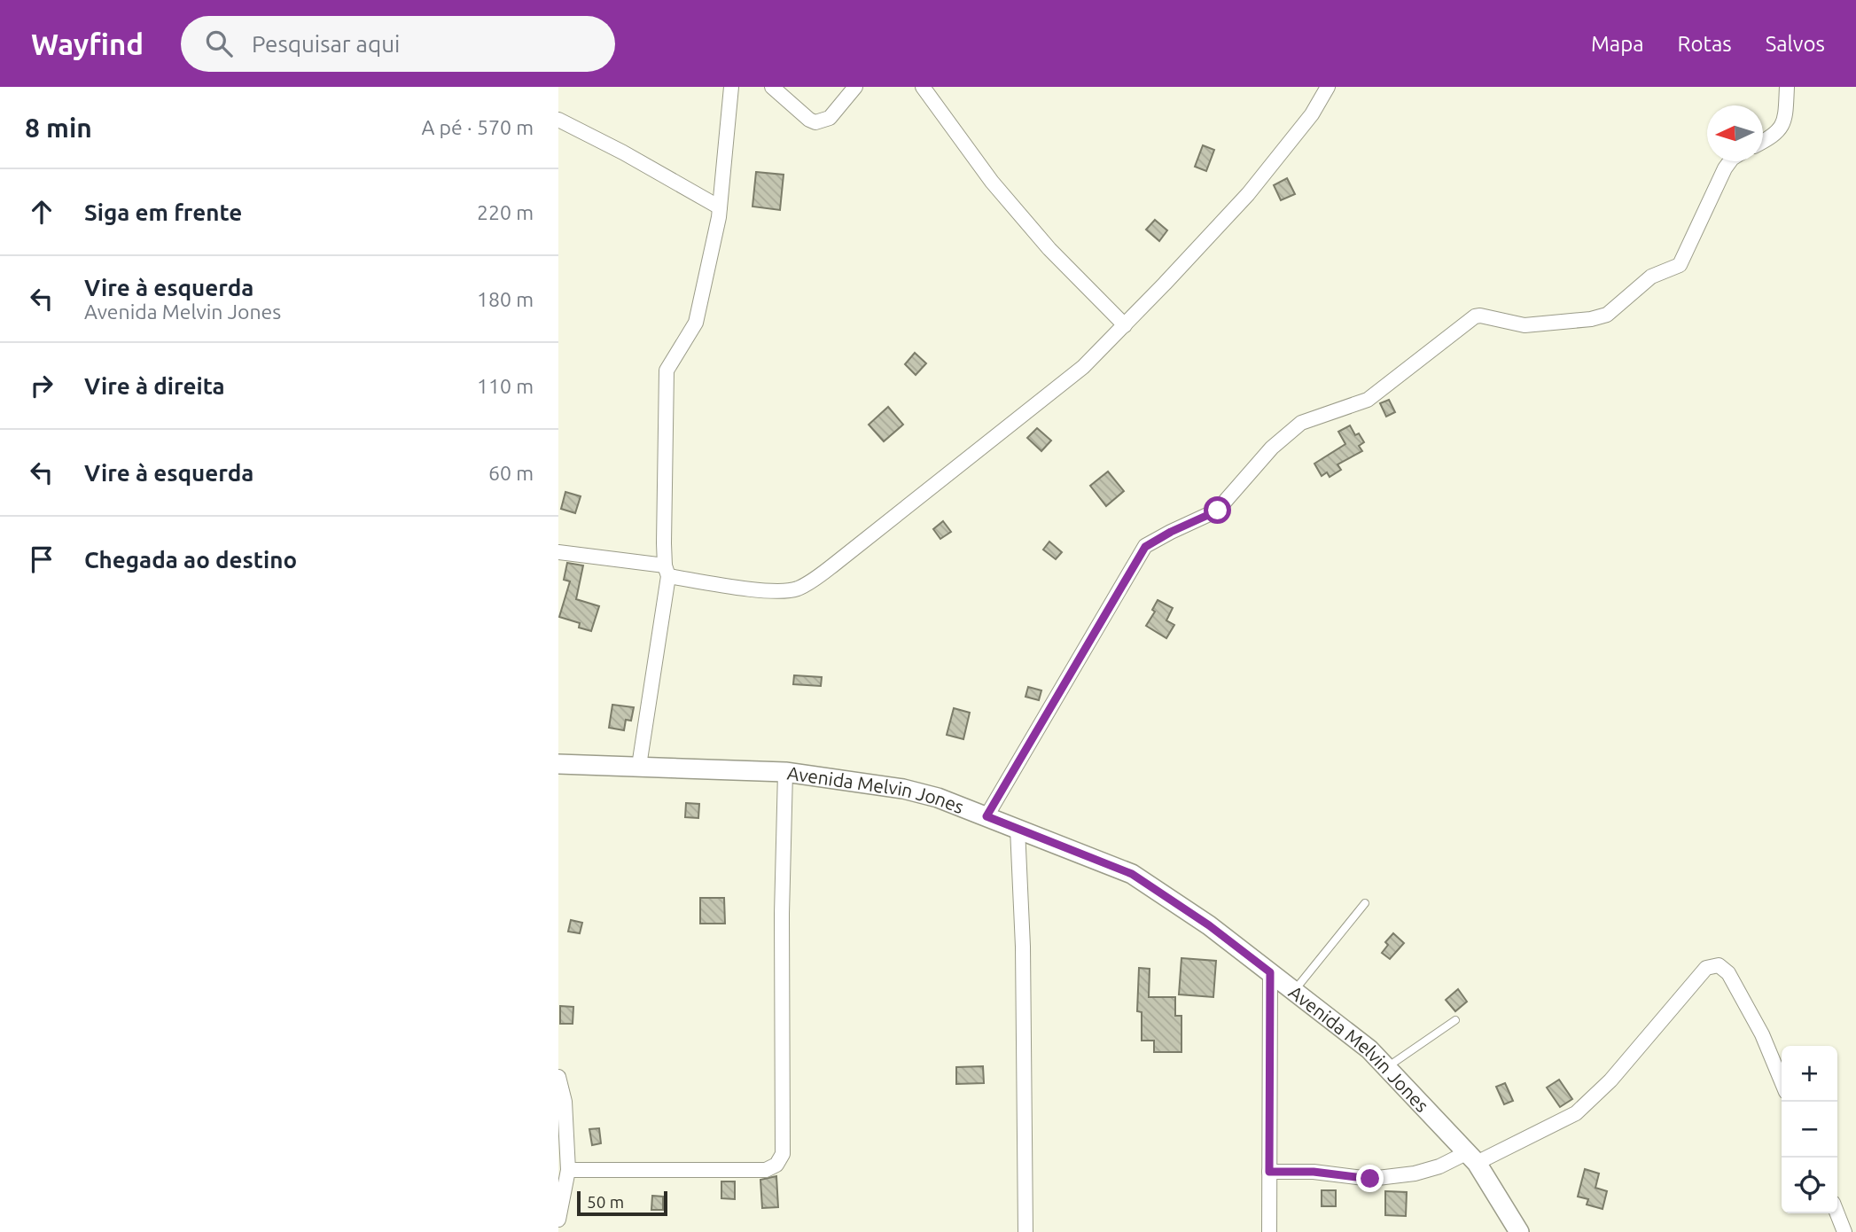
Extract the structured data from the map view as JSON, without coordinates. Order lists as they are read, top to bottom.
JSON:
{
  "streets": {
    "street": ["Avenida Melvin Jones"]
  },
  "scale_bar": "50 m",
  "north": "left",
  "page": {
    "header": "Wayfind",
    "search": "Pesquisar aqui",
    "nav": ["Mapa", "Rotas", "Salvos"],
    "heading": ["8 min", "A pé · 570 m"],
    "list": [
      ["Siga em frente", "220 m"],
      ["Vire à esquerda", "Avenida Melvin Jones", "180 m"],
      ["Vire à direita", "110 m"],
      ["Vire à esquerda", "60 m"],
      "Chegada ao destino"
    ],
    "map_buttons": ["+", "−"],
    "scale": "50 m"
  }
}
